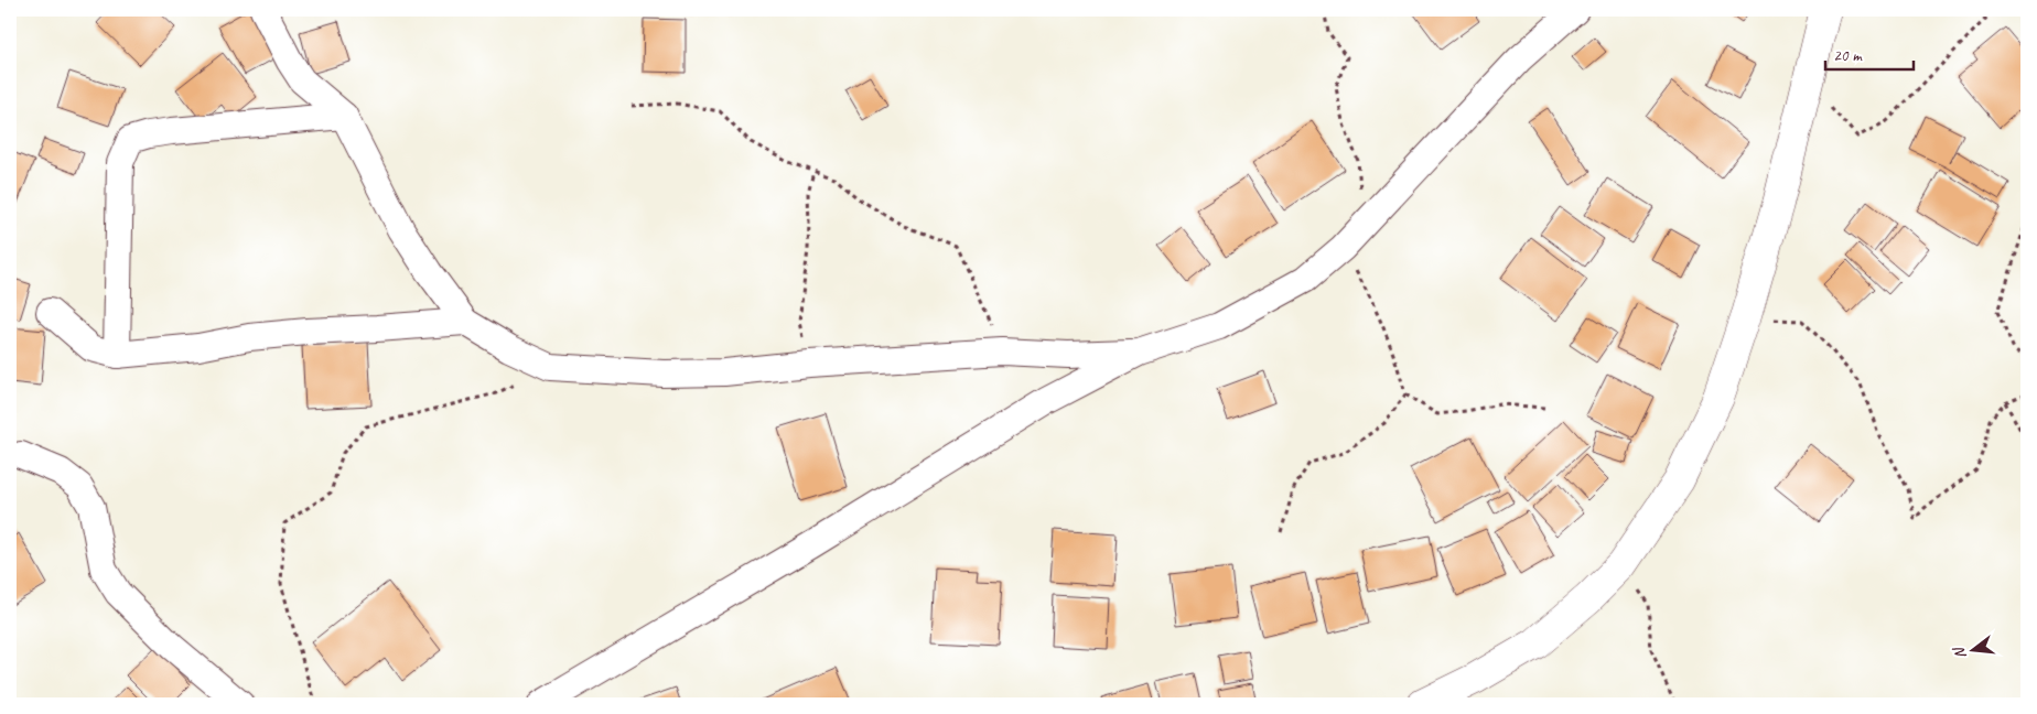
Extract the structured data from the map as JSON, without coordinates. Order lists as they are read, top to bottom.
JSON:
{
  "scale_bar": "20 m",
  "north": "left"
}
